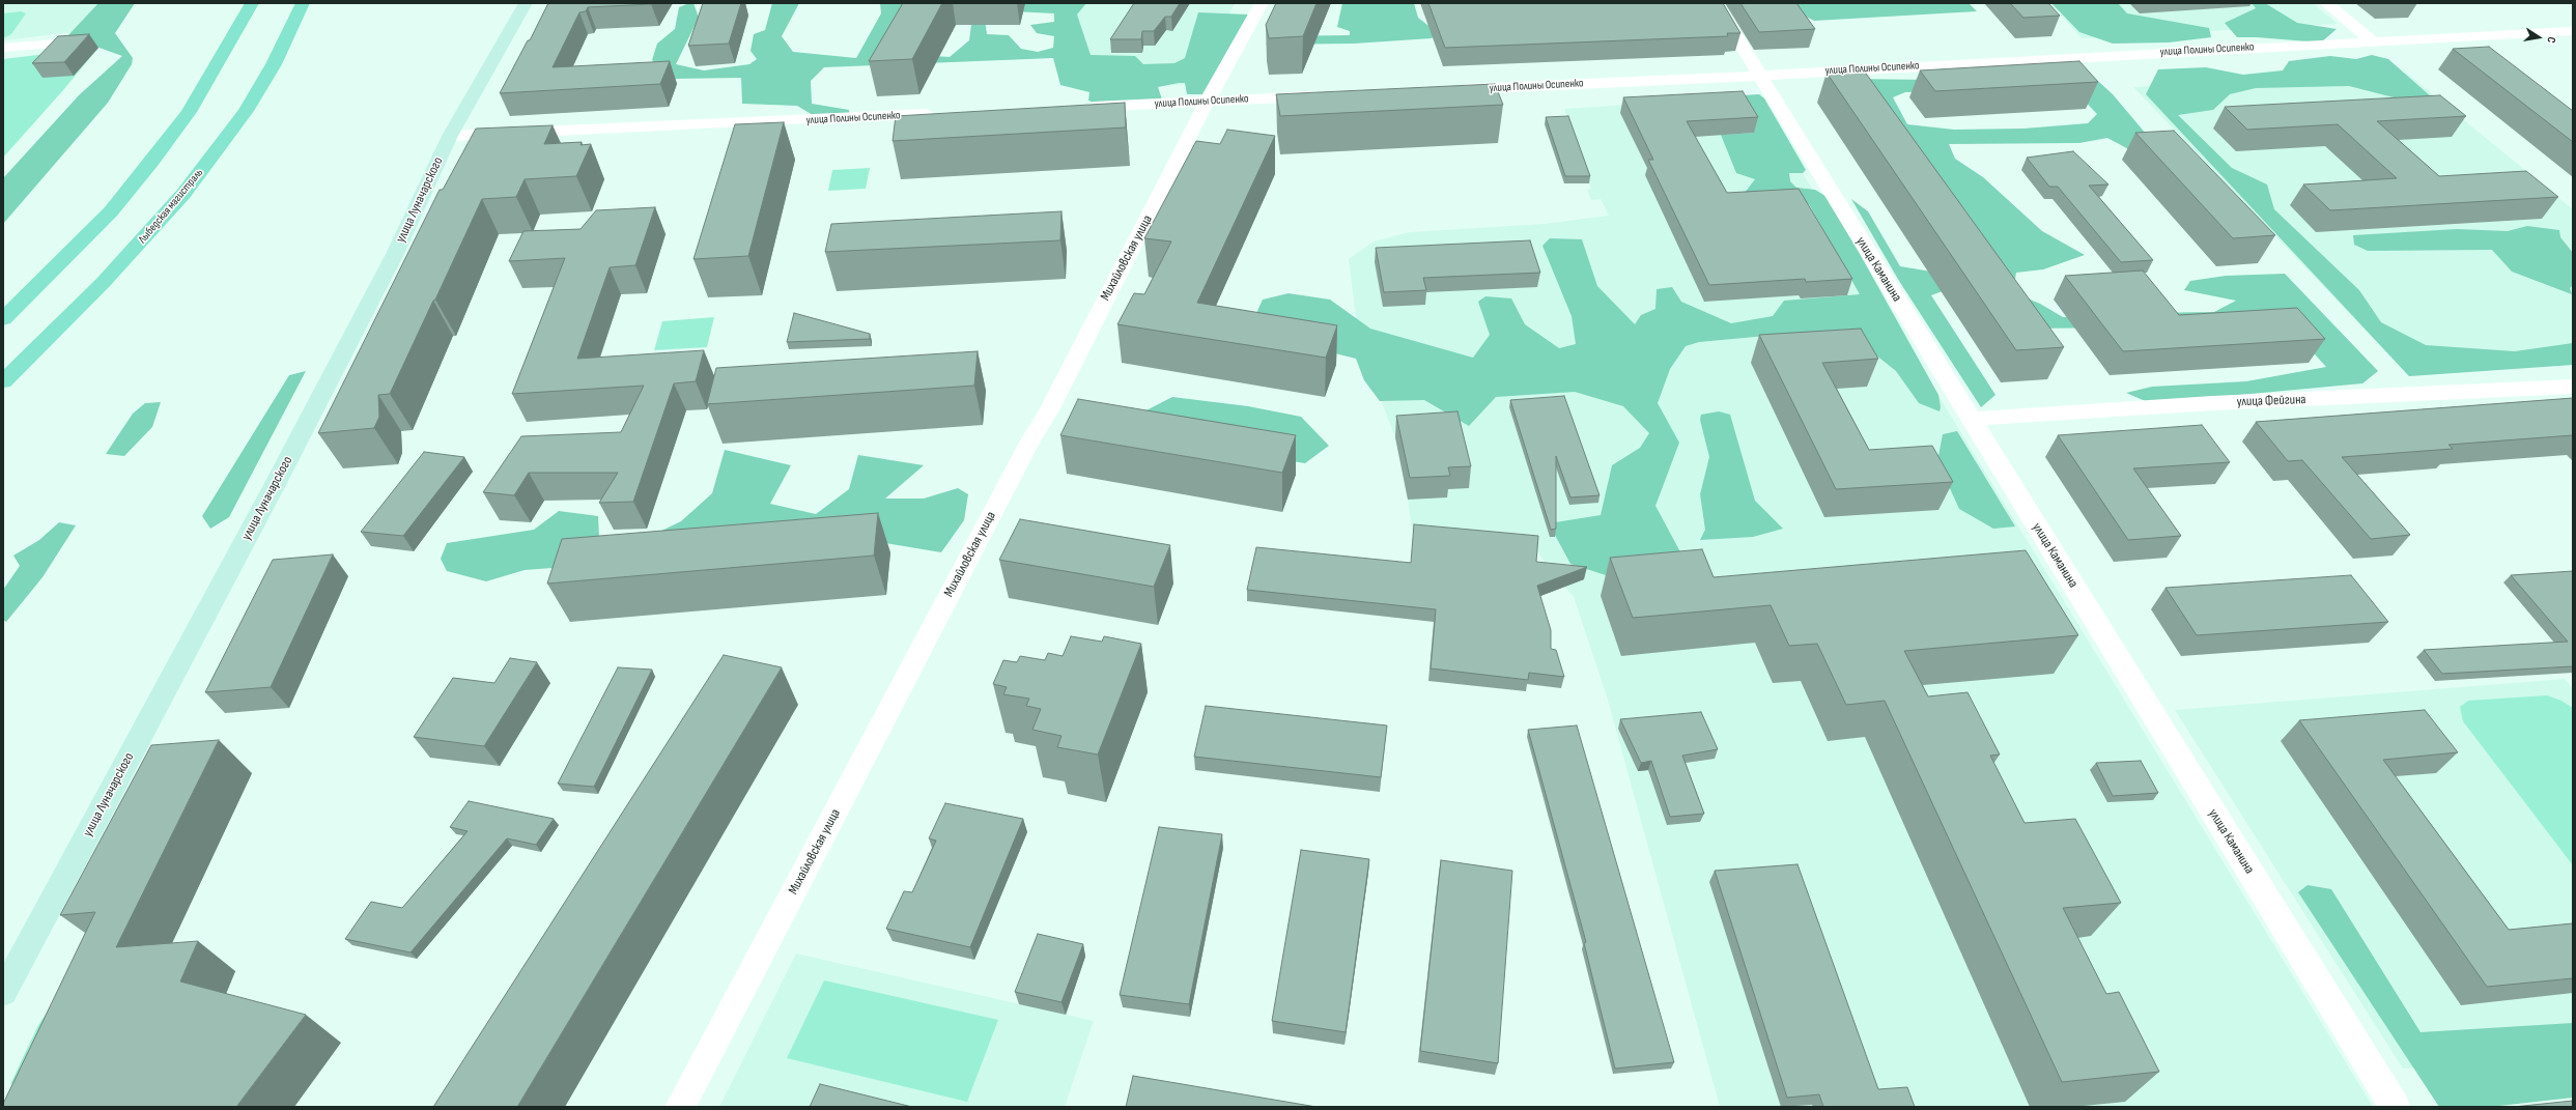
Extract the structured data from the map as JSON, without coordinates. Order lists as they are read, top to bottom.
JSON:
{
  "streets": {
    "main road": ["улица Луначарского", "Лыбедская магистраль"],
    "street": [
      "улица Полины Осипенко",
      "Михайловская улица",
      "улица Каманина",
      "улица Фейгина"
    ]
  },
  "crossings": [
    ["улица Полины Осипенко", "улица Луначарского"],
    ["улица Полины Осипенко", "Михайловская улица"],
    ["улица Полины Осипенко", "улица Каманина"],
    ["улица Каманина", "улица Фейгина"]
  ],
  "north": "right"
}
